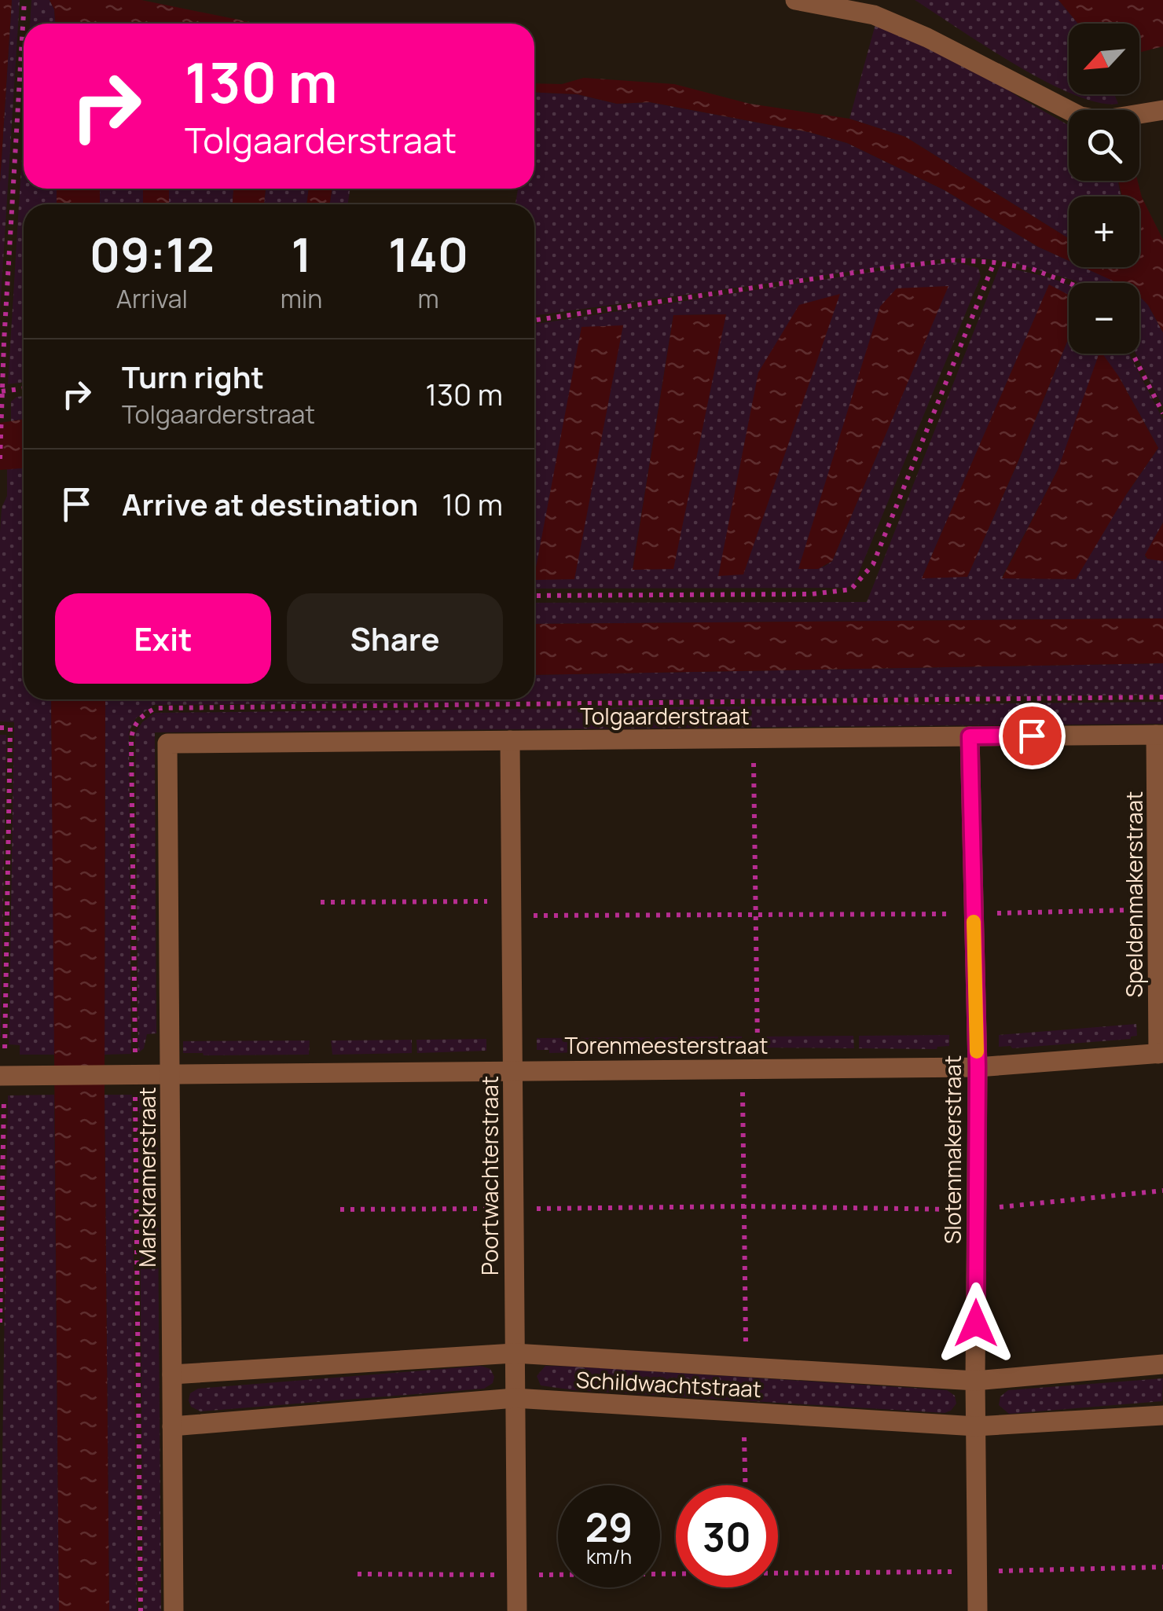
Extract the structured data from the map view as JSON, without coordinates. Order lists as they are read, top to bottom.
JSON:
{
  "streets": {
    "street": [
      "Tolgaarderstraat",
      "Speldenmakerstraat",
      "Torenmeesterstraat",
      "Slotenmakerstraat",
      "Poortwachterstraat",
      "Marskramerstraat",
      "Schildwachtstraat"
    ]
  },
  "crossings": [
    ["Tolgaarderstraat", "Speldenmakerstraat"],
    ["Tolgaarderstraat", "Slotenmakerstraat"],
    ["Tolgaarderstraat", "Poortwachterstraat"],
    ["Tolgaarderstraat", "Marskramerstraat"],
    ["Speldenmakerstraat", "Torenmeesterstraat"],
    ["Torenmeesterstraat", "Slotenmakerstraat"],
    ["Torenmeesterstraat", "Poortwachterstraat"],
    ["Torenmeesterstraat", "Marskramerstraat"],
    ["Slotenmakerstraat", "Schildwachtstraat"],
    ["Poortwachterstraat", "Schildwachtstraat"],
    ["Marskramerstraat", "Schildwachtstraat"]
  ],
  "north": "bottom left",
  "page": {
    "map_buttons": ["+", "−"],
    "turn": ["130 m", "Tolgaarderstraat"],
    "eta": [
      "09:12",
      "Arrival",
      "1",
      "min",
      "140",
      "m"
    ],
    "list": [
      {
        "name": "Turn right",
        "note": "Tolgaarderstraat",
        "value": "130 m"
      },
      {
        "name": "Arrive at destination",
        "value": "10 m"
      }
    ],
    "buttons": ["Exit", "Share"],
    "speed": "29 km/h",
    "limit": "30"
  }
}
